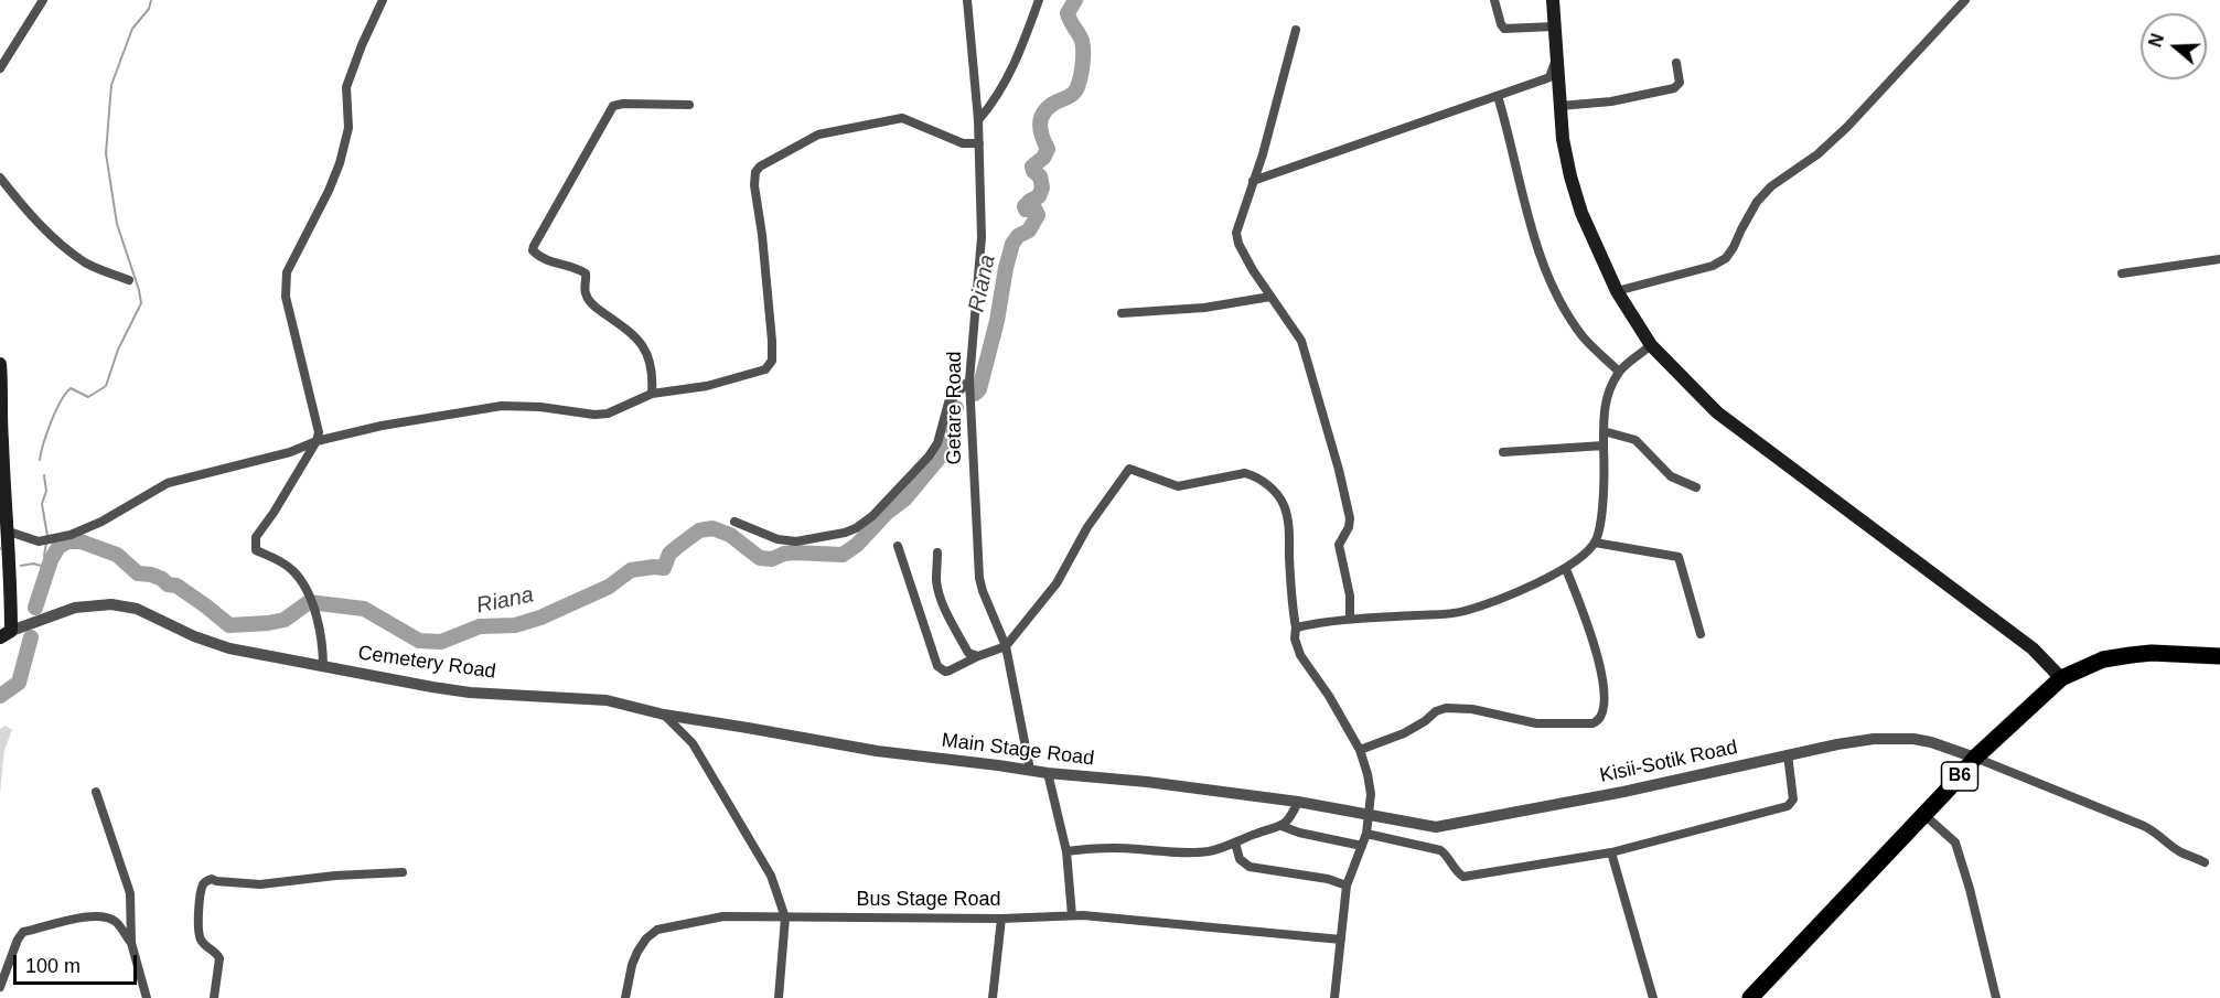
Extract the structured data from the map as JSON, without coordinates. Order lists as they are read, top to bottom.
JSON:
{
  "streets": {
    "highway": ["B6"],
    "street": [
      "Getare Road",
      "Cemetery Road",
      "Main Stage Road",
      "Kisii-Sotik Road",
      "Bus Stage Road"
    ]
  },
  "crossings": [
    ["Getare Road", "Main Stage Road"],
    ["Cemetery Road", "Main Stage Road"],
    ["Main Stage Road", "Kisii-Sotik Road"],
    ["Kisii-Sotik Road", "B6"]
  ],
  "water": ["Riana"],
  "scale_bar": "100 m",
  "north": "left"
}
